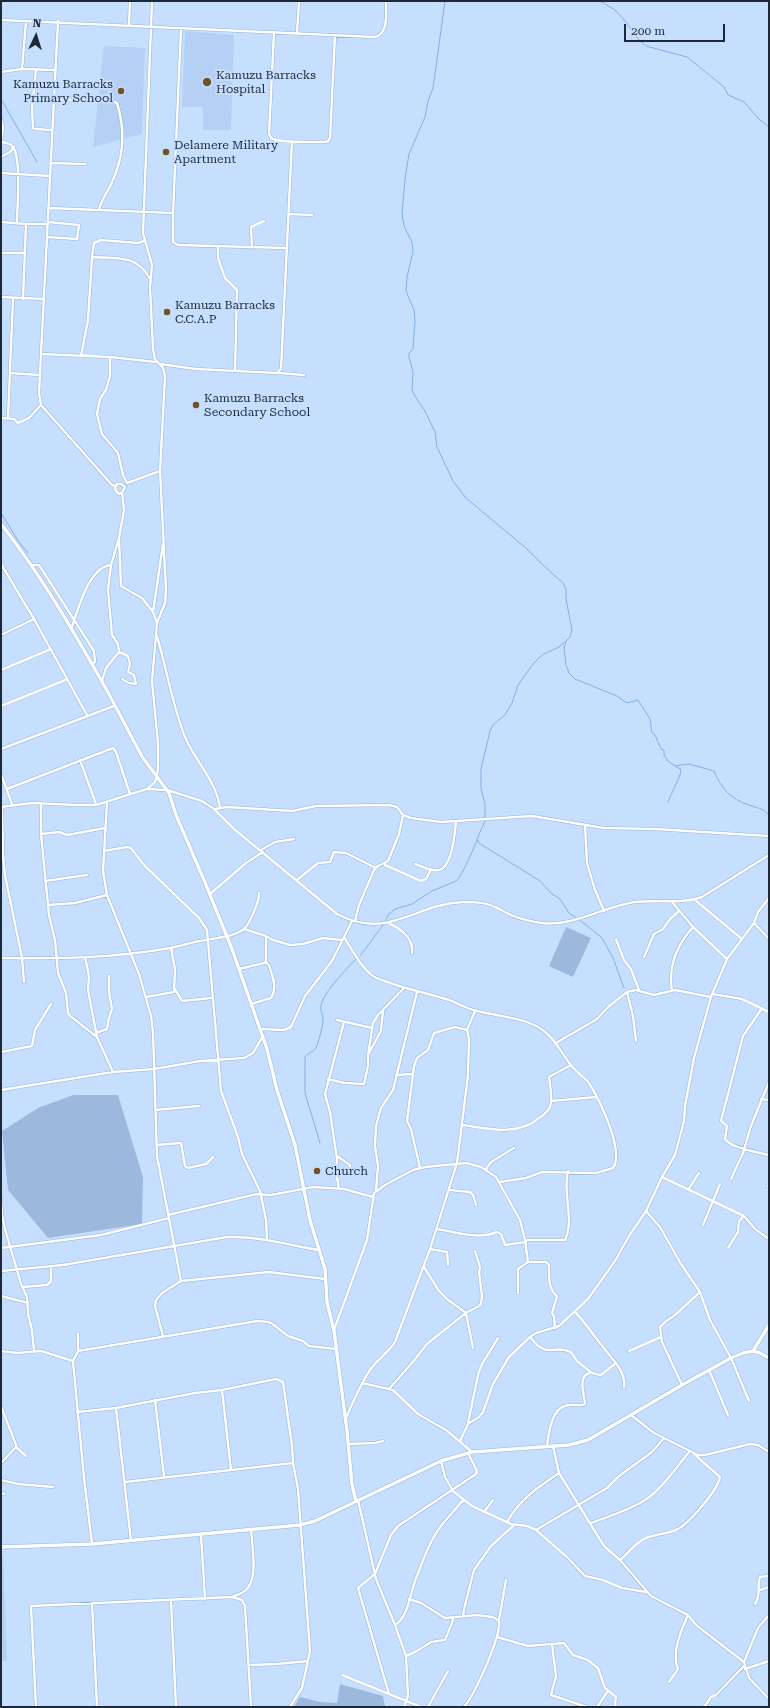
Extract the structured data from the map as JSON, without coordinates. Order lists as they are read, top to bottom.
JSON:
{
  "places": [
    "Kamuzu Barracks Hospital",
    "Kamuzu Barracks Primary School",
    "Delamere Military Apartment",
    "Kamuzu Barracks C.C.A.P",
    "Kamuzu Barracks Secondary School",
    "Church"
  ],
  "scale_bar": "200 m",
  "north": "top"
}
